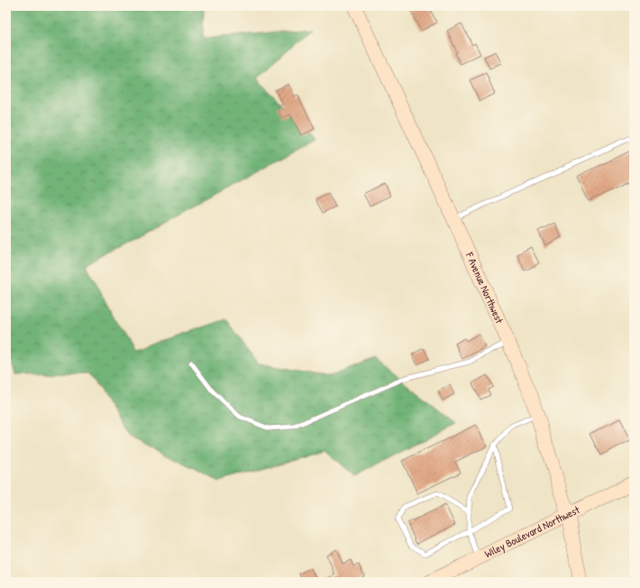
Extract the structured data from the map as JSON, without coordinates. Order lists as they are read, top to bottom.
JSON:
{
  "streets": {
    "main road": ["F Avenue Northwest", "Wiley Boulevard Northwest"]
  },
  "crossings": [
    ["F Avenue Northwest", "Wiley Boulevard Northwest"]
  ]
}
